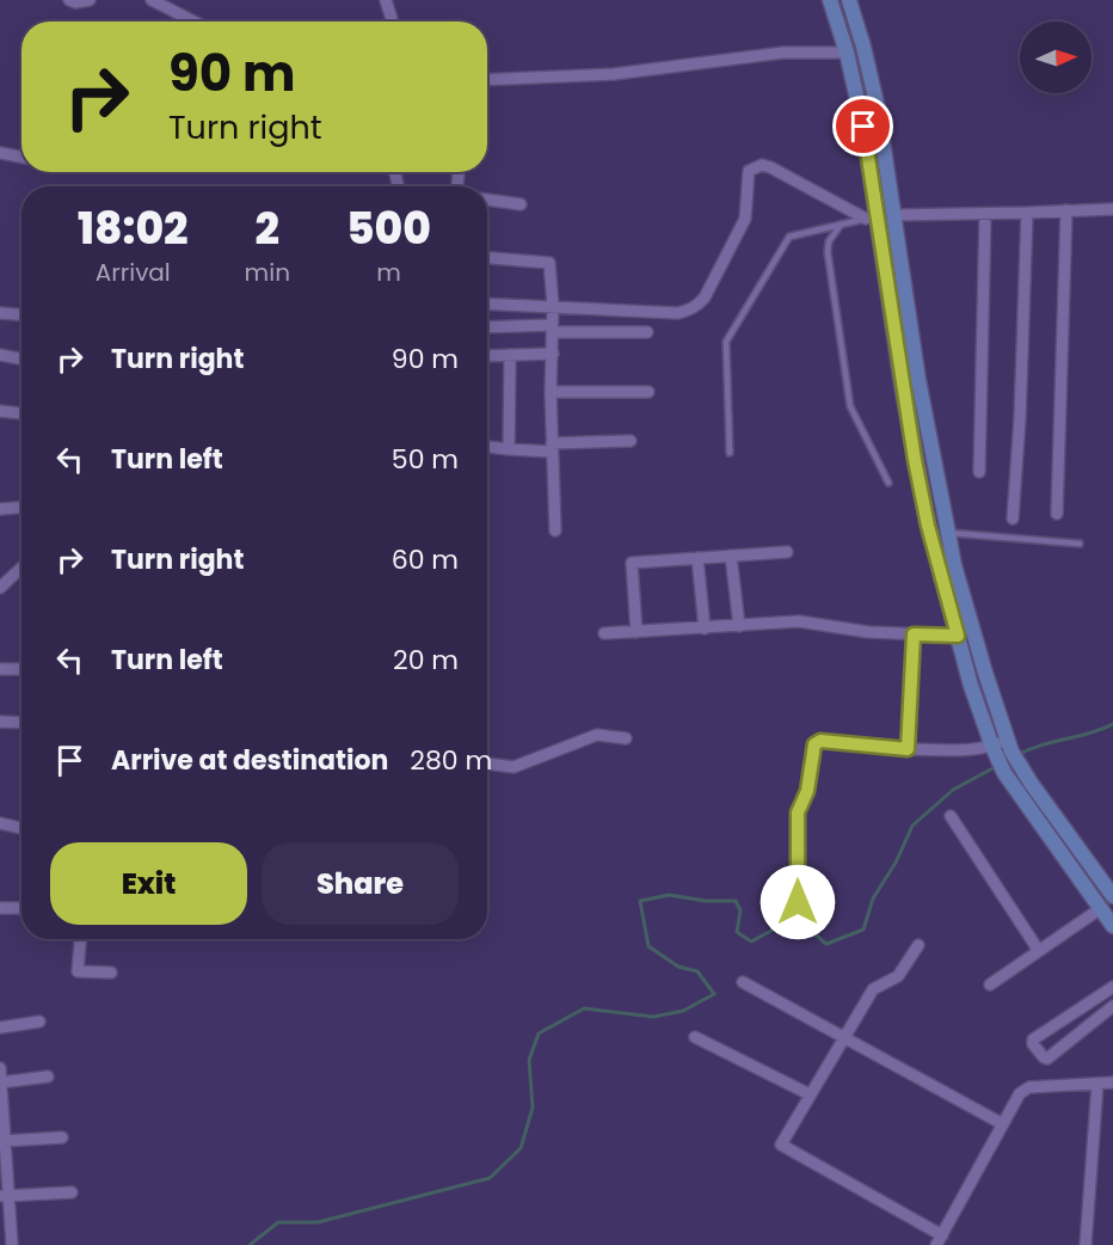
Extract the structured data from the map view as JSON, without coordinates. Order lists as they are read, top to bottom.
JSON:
{
  "north": "right",
  "page": {
    "turn": ["90 m", "Turn right"],
    "eta": [
      "18:02",
      "Arrival",
      "2",
      "min",
      "500",
      "m"
    ],
    "list": [
      {
        "name": "Turn right",
        "value": "90 m"
      },
      {
        "name": "Turn left",
        "value": "50 m"
      },
      {
        "name": "Turn right",
        "value": "60 m"
      },
      {
        "name": "Turn left",
        "value": "20 m"
      },
      {
        "name": "Arrive at destination",
        "value": "280 m"
      }
    ],
    "buttons": ["Exit", "Share"]
  }
}
